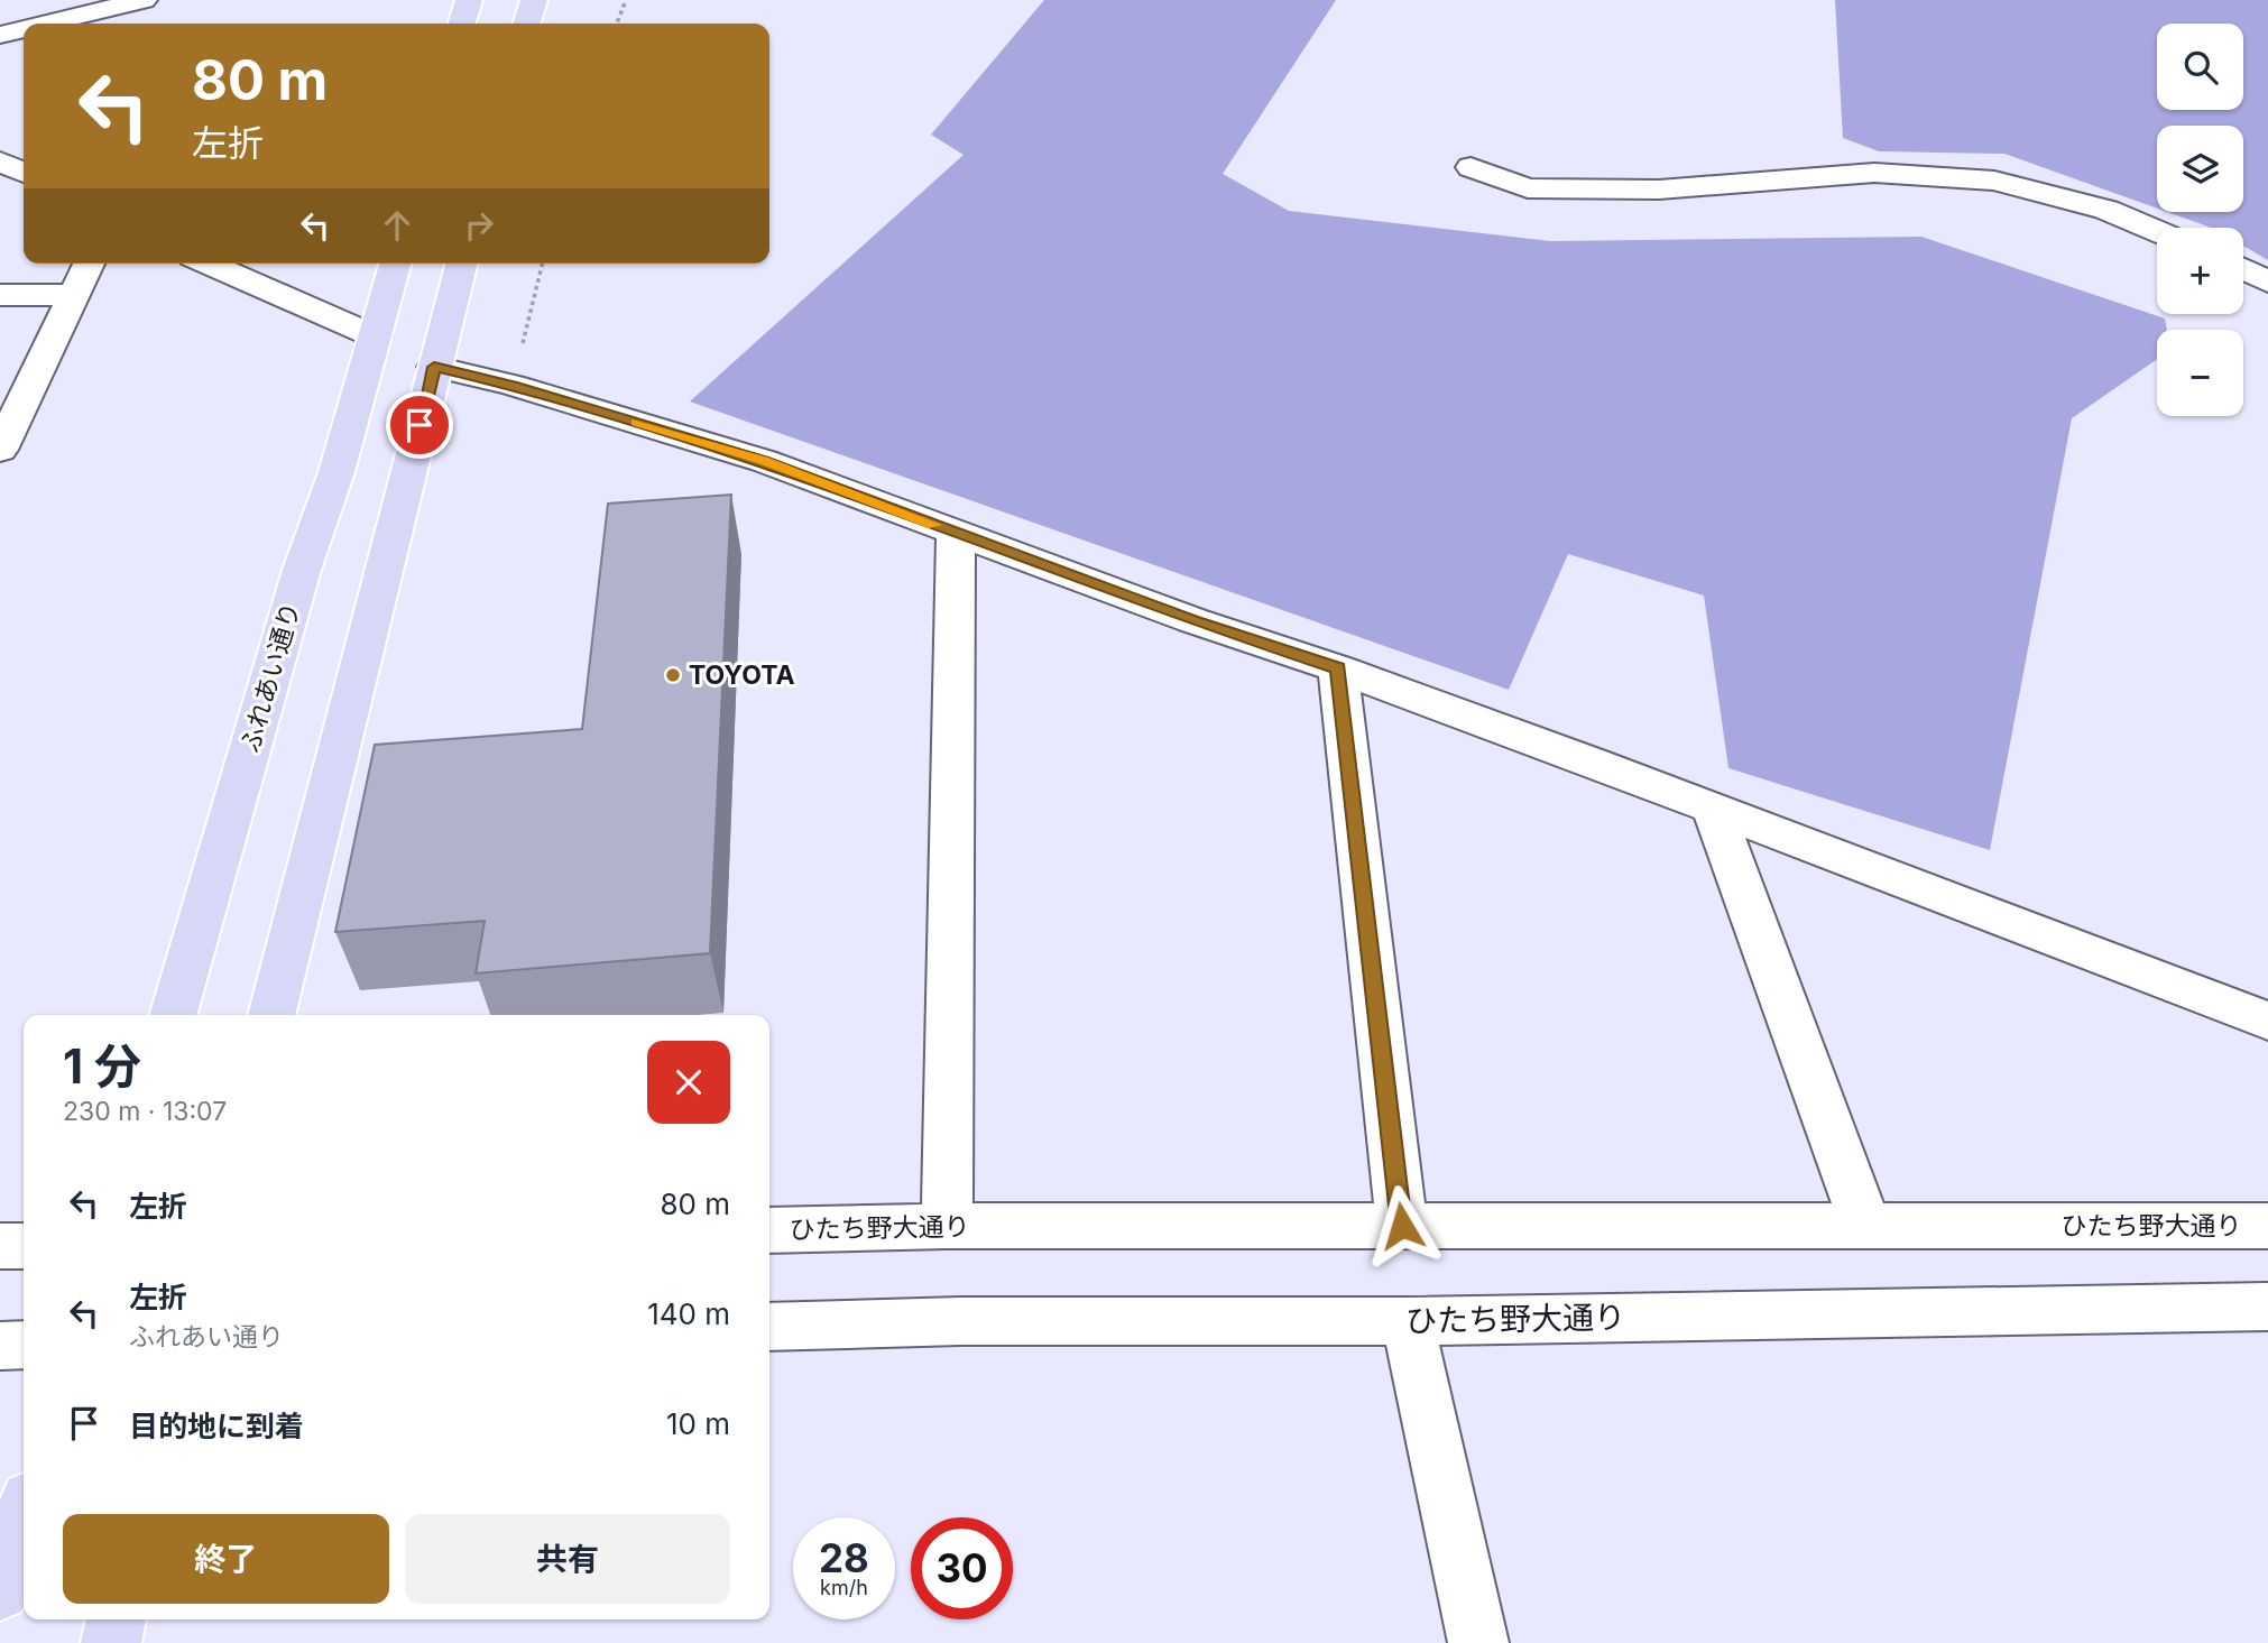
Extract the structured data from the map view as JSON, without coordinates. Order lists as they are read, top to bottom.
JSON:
{
  "streets": {
    "main road": ["ふれあい通り"],
    "street": ["ひたち野大通り"]
  },
  "places": ["TOYOTA"],
  "page": {
    "map_buttons": ["+", "−"],
    "turn": ["80 m", "左折"],
    "heading": ["1 分", "230 m · 13:07"],
    "list": [
      {
        "name": "左折",
        "value": "80 m"
      },
      {
        "name": "左折",
        "note": "ふれあい通り",
        "value": "140 m"
      },
      {
        "name": "目的地に到着",
        "value": "10 m"
      }
    ],
    "buttons": ["終了", "共有"],
    "speed": "28 km/h",
    "limit": "30"
  }
}
